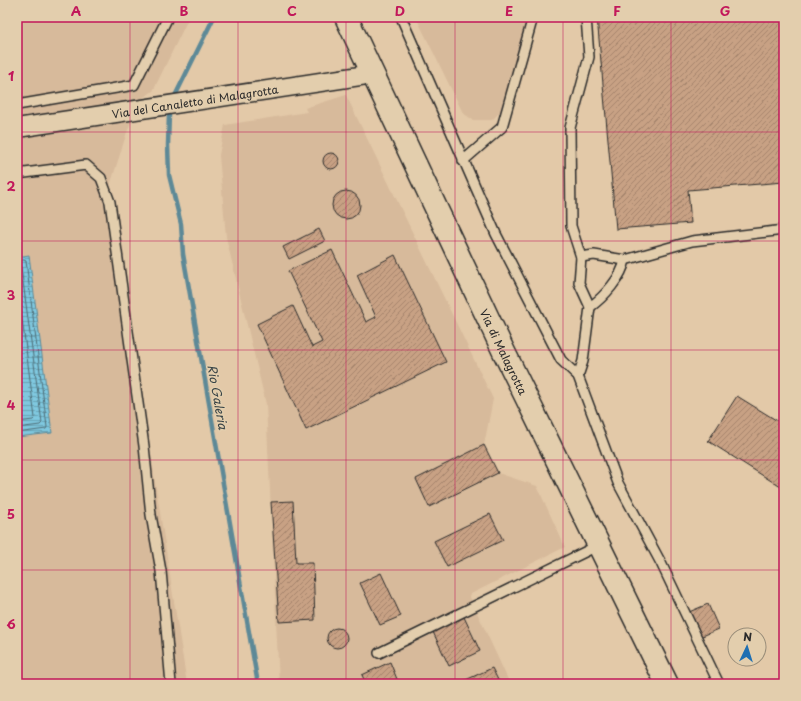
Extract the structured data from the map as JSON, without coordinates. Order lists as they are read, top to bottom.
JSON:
{
  "streets": {
    "main road": ["Via di Malagrotta"],
    "street": ["Via del Canaletto di Malagrotta"]
  },
  "crossings": [
    ["Via del Canaletto di Malagrotta", "Via di Malagrotta"]
  ],
  "water": ["Rio Galeria"],
  "north": "top",
  "grid": {
    "columns": [
      "A",
      "B",
      "C",
      "D",
      "E",
      "F",
      "G"
    ],
    "rows": [
      "1",
      "2",
      "3",
      "4",
      "5",
      "6"
    ]
  }
}
